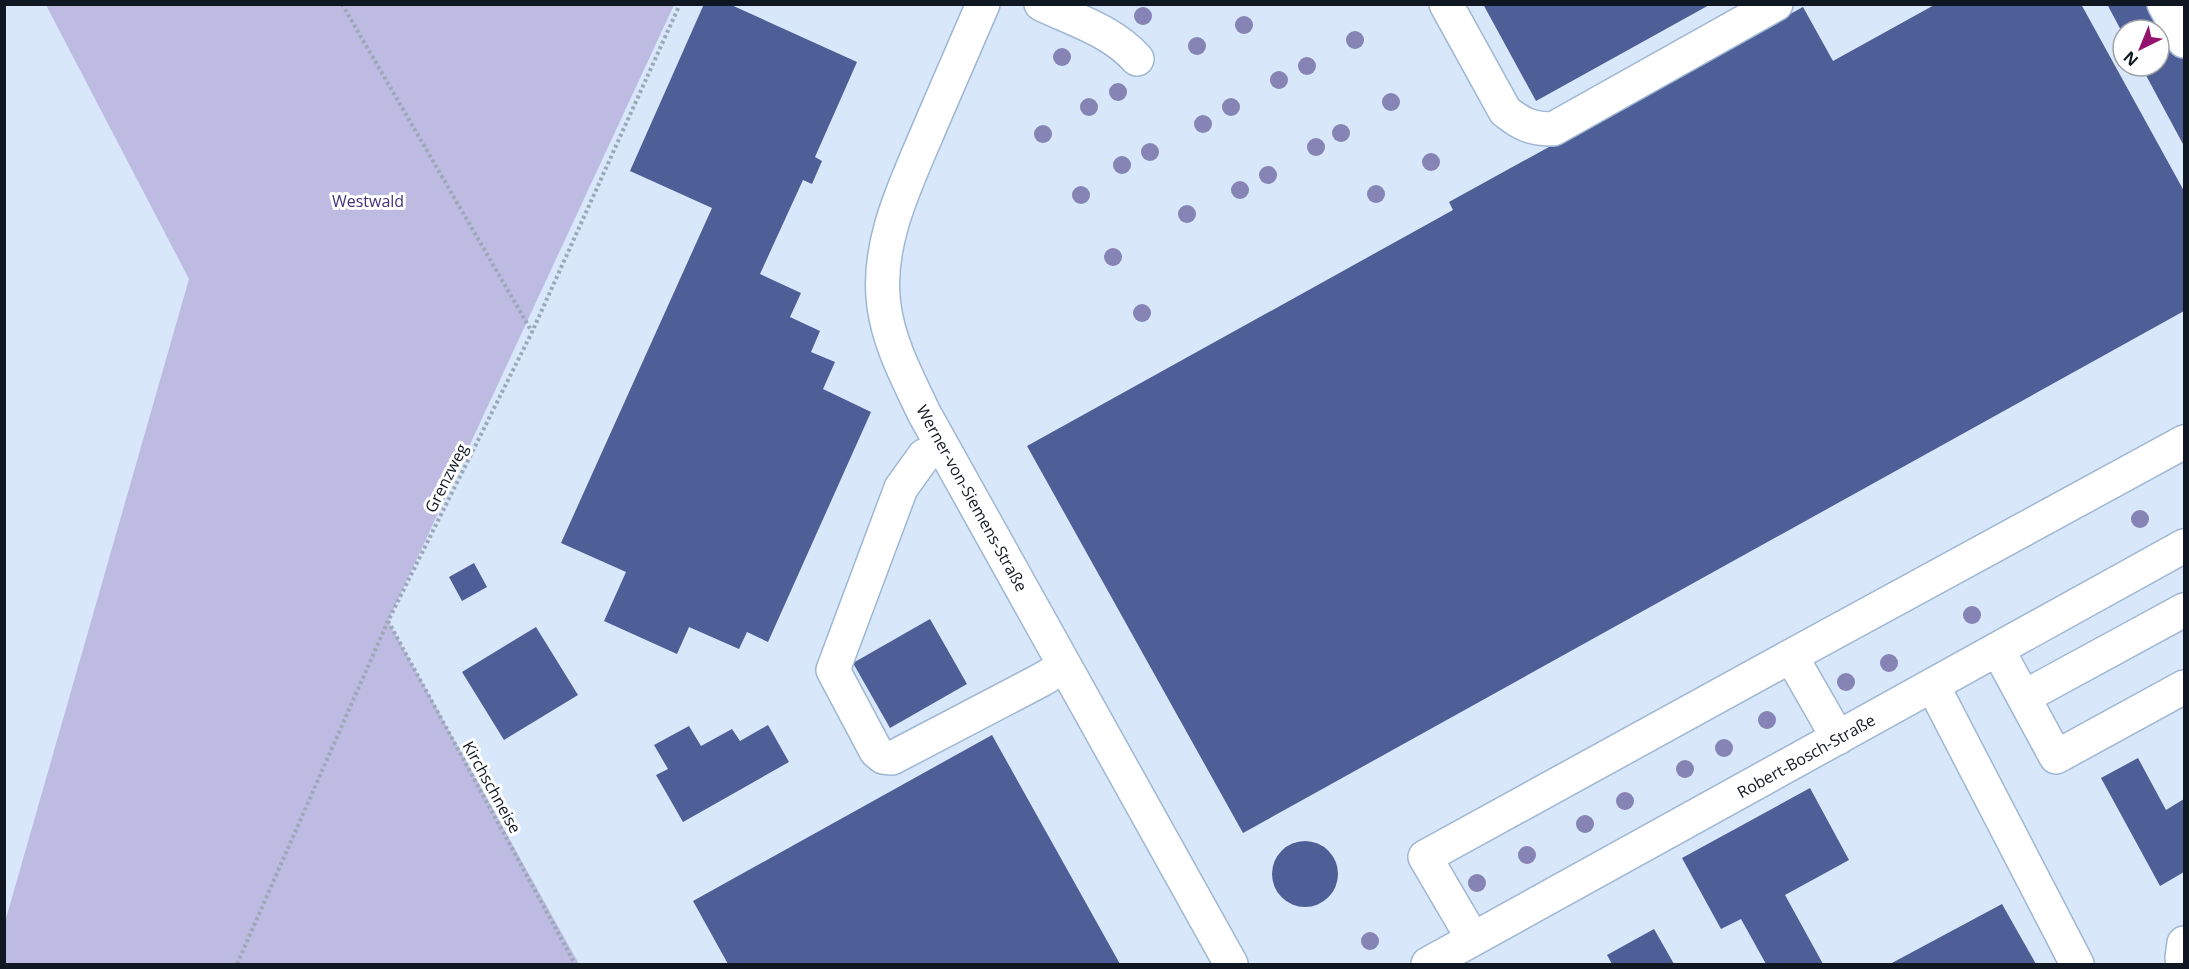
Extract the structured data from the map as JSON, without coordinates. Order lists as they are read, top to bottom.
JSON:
{
  "streets": {
    "street": ["Werner-von-Siemens-Straße", "Robert-Bosch-Straße"],
    "path": ["Grenzweg", "Kirchschneise"]
  },
  "crossings": [
    ["Grenzweg", "Kirchschneise"]
  ],
  "parks": ["Westwald"],
  "north": "bottom left"
}
